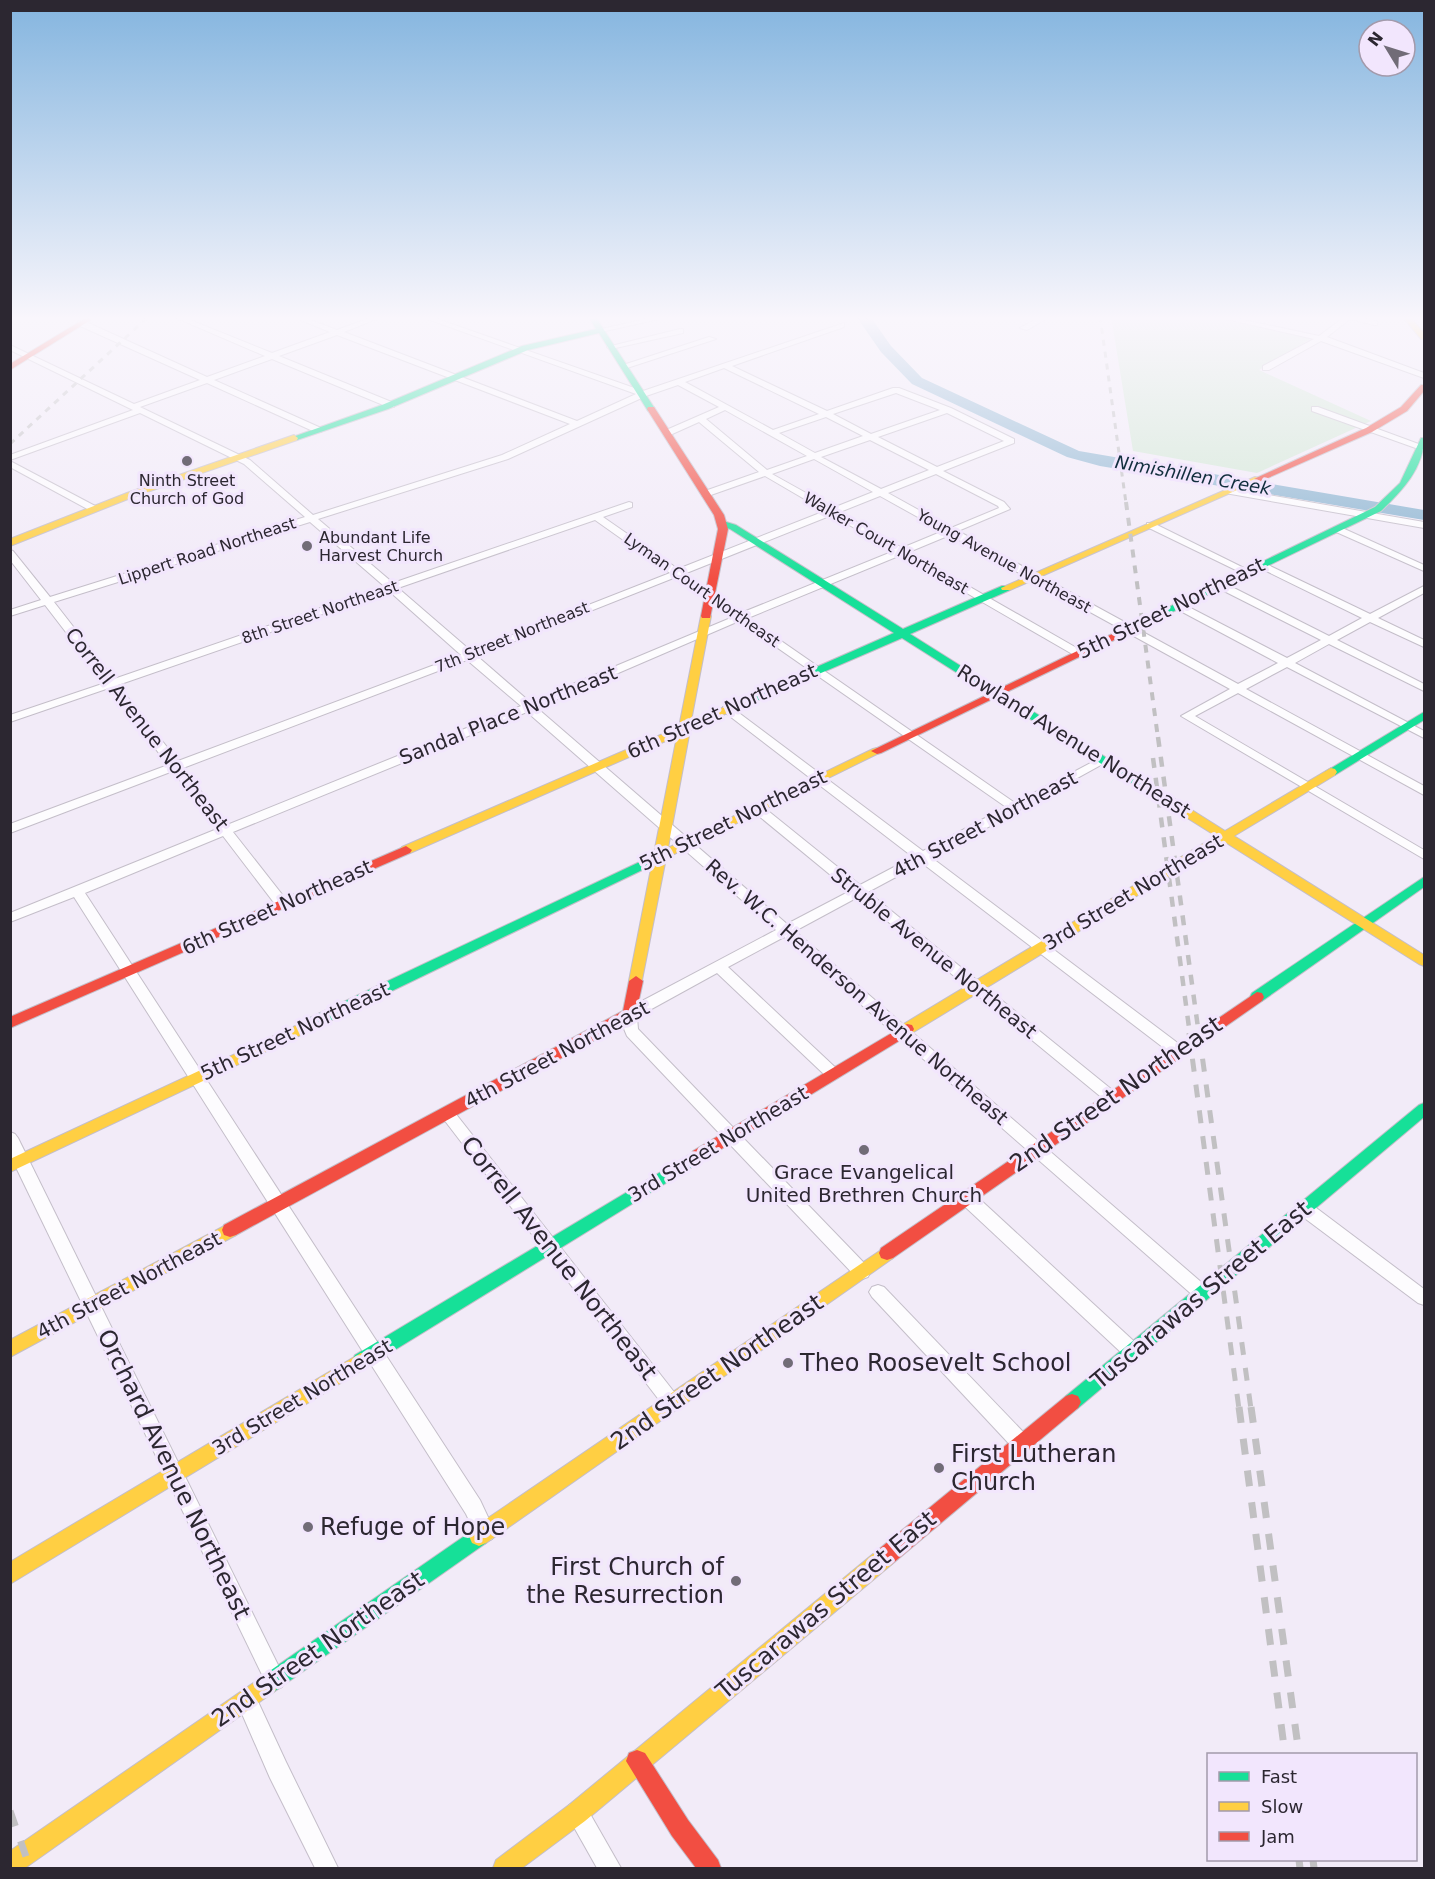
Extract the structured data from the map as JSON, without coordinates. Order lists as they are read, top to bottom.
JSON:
{
  "streets": {
    "main road": [
      "5th Street Northeast",
      "6th Street Northeast",
      "Rowland Avenue Northeast",
      "4th Street Northeast",
      "3rd Street Northeast",
      "2nd Street Northeast",
      "Tuscarawas Street East"
    ],
    "street": [
      "Walker Court Northeast",
      "Lippert Road Northeast",
      "Young Avenue Northeast",
      "Lyman Court Northeast",
      "8th Street Northeast",
      "7th Street Northeast",
      "Sandal Place Northeast",
      "Correll Avenue Northeast",
      "Struble Avenue Northeast",
      "Rev. W.C. Henderson Avenue Northeast",
      "Orchard Avenue Northeast"
    ]
  },
  "crossings": [
    ["Walker Court Northeast", "5th Street Northeast"],
    ["Walker Court Northeast", "7th Street Northeast"],
    ["Walker Court Northeast", "6th Street Northeast"],
    ["Walker Court Northeast", "Sandal Place Northeast"],
    ["Lippert Road Northeast", "Correll Avenue Northeast"],
    ["Lippert Road Northeast", "Rev. W.C. Henderson Avenue Northeast"],
    ["Young Avenue Northeast", "5th Street Northeast"],
    ["Young Avenue Northeast", "7th Street Northeast"],
    ["Young Avenue Northeast", "6th Street Northeast"],
    ["Young Avenue Northeast", "Sandal Place Northeast"],
    ["Young Avenue Northeast", "3rd Street Northeast"],
    ["Lyman Court Northeast", "5th Street Northeast"],
    ["Lyman Court Northeast", "8th Street Northeast"],
    ["Lyman Court Northeast", "7th Street Northeast"],
    ["Lyman Court Northeast", "6th Street Northeast"],
    ["Lyman Court Northeast", "Sandal Place Northeast"],
    ["Lyman Court Northeast", "4th Street Northeast"],
    ["5th Street Northeast", "Rowland Avenue Northeast"],
    ["5th Street Northeast", "Struble Avenue Northeast"],
    ["5th Street Northeast", "Rev. W.C. Henderson Avenue Northeast"],
    ["5th Street Northeast", "Orchard Avenue Northeast"],
    ["8th Street Northeast", "Correll Avenue Northeast"],
    ["8th Street Northeast", "Rev. W.C. Henderson Avenue Northeast"],
    ["7th Street Northeast", "Sandal Place Northeast"],
    ["7th Street Northeast", "Correll Avenue Northeast"],
    ["7th Street Northeast", "Rowland Avenue Northeast"],
    ["7th Street Northeast", "Rev. W.C. Henderson Avenue Northeast"],
    ["6th Street Northeast", "Correll Avenue Northeast"],
    ["6th Street Northeast", "Rowland Avenue Northeast"],
    ["6th Street Northeast", "Rev. W.C. Henderson Avenue Northeast"],
    ["Sandal Place Northeast", "Correll Avenue Northeast"],
    ["Sandal Place Northeast", "Rowland Avenue Northeast"],
    ["Sandal Place Northeast", "Rev. W.C. Henderson Avenue Northeast"],
    ["Correll Avenue Northeast", "4th Street Northeast"],
    ["Correll Avenue Northeast", "3rd Street Northeast"],
    ["Correll Avenue Northeast", "2nd Street Northeast"],
    ["Rowland Avenue Northeast", "4th Street Northeast"],
    ["Rowland Avenue Northeast", "3rd Street Northeast"],
    ["Rowland Avenue Northeast", "2nd Street Northeast"],
    ["4th Street Northeast", "Struble Avenue Northeast"],
    ["4th Street Northeast", "Rev. W.C. Henderson Avenue Northeast"],
    ["4th Street Northeast", "Orchard Avenue Northeast"],
    ["3rd Street Northeast", "Struble Avenue Northeast"],
    ["3rd Street Northeast", "Rev. W.C. Henderson Avenue Northeast"],
    ["3rd Street Northeast", "Orchard Avenue Northeast"],
    ["Struble Avenue Northeast", "2nd Street Northeast"],
    ["Rev. W.C. Henderson Avenue Northeast", "2nd Street Northeast"],
    ["Rev. W.C. Henderson Avenue Northeast", "Tuscarawas Street East"],
    ["2nd Street Northeast", "Orchard Avenue Northeast"]
  ],
  "water": ["Nimishillen Creek"],
  "places": [
    "Ninth Street Church of God",
    "Abundant Life Harvest Church",
    "Grace Evangelical United Brethren Church",
    "Theo Roosevelt School",
    "First Lutheran Church",
    "Refuge of Hope",
    "First Church of the Resurrection"
  ],
  "legend": ["Fast", "Slow", "Jam"],
  "north": "top left"
}
